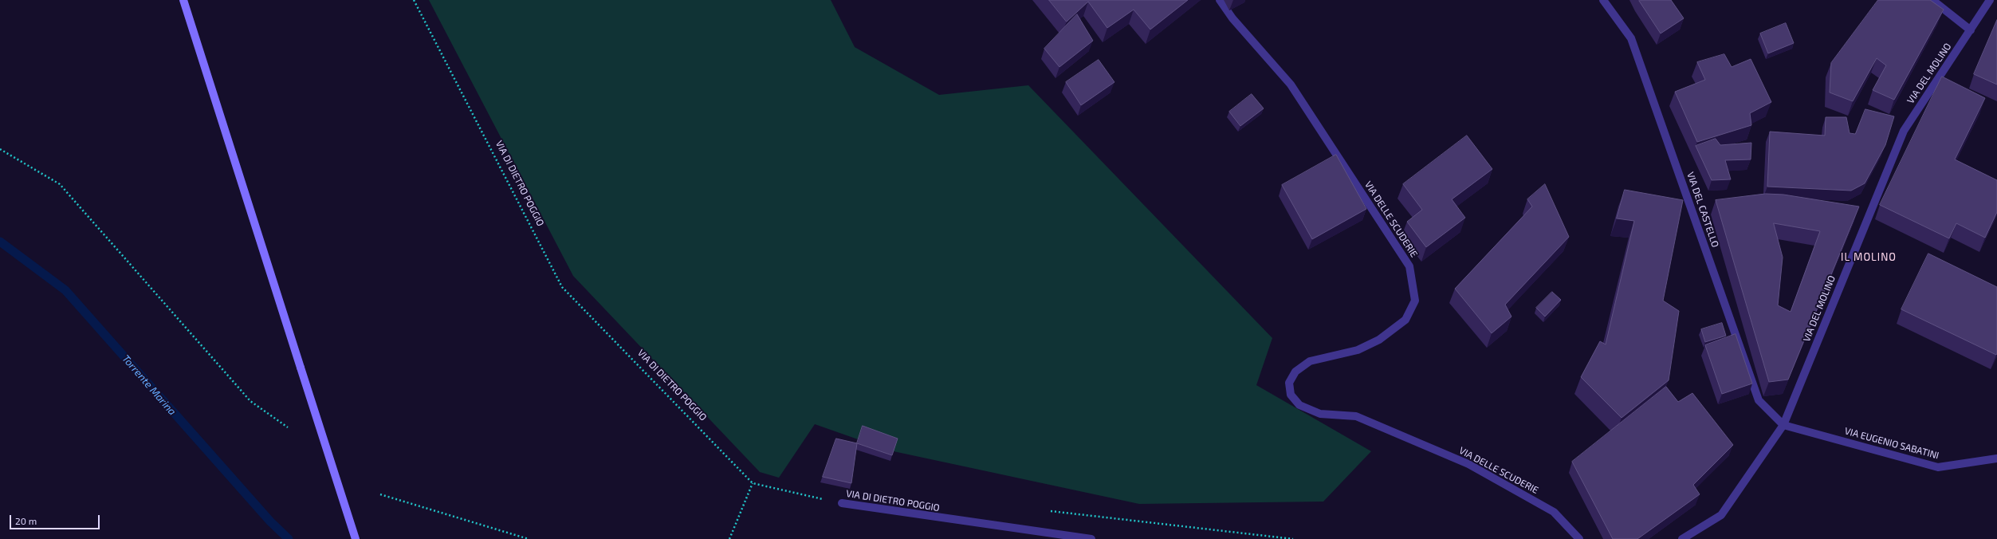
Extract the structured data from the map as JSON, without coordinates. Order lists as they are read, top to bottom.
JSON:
{
  "streets": {
    "street": [
      "VIA DEL MOLINO",
      "VIA DI DIETRO POGGIO",
      "VIA DEL CASTELLO",
      "VIA DELLE SCUDERIE",
      "VIA EUGENIO SABATINI"
    ]
  },
  "crossings": [
    ["VIA DEL MOLINO", "VIA DEL CASTELLO"],
    ["VIA DEL MOLINO", "VIA EUGENIO SABATINI"],
    ["VIA DEL CASTELLO", "VIA EUGENIO SABATINI"]
  ],
  "districts": ["IL MOLINO"],
  "water": ["Torrente Marina"],
  "scale_bar": "20 m"
}
